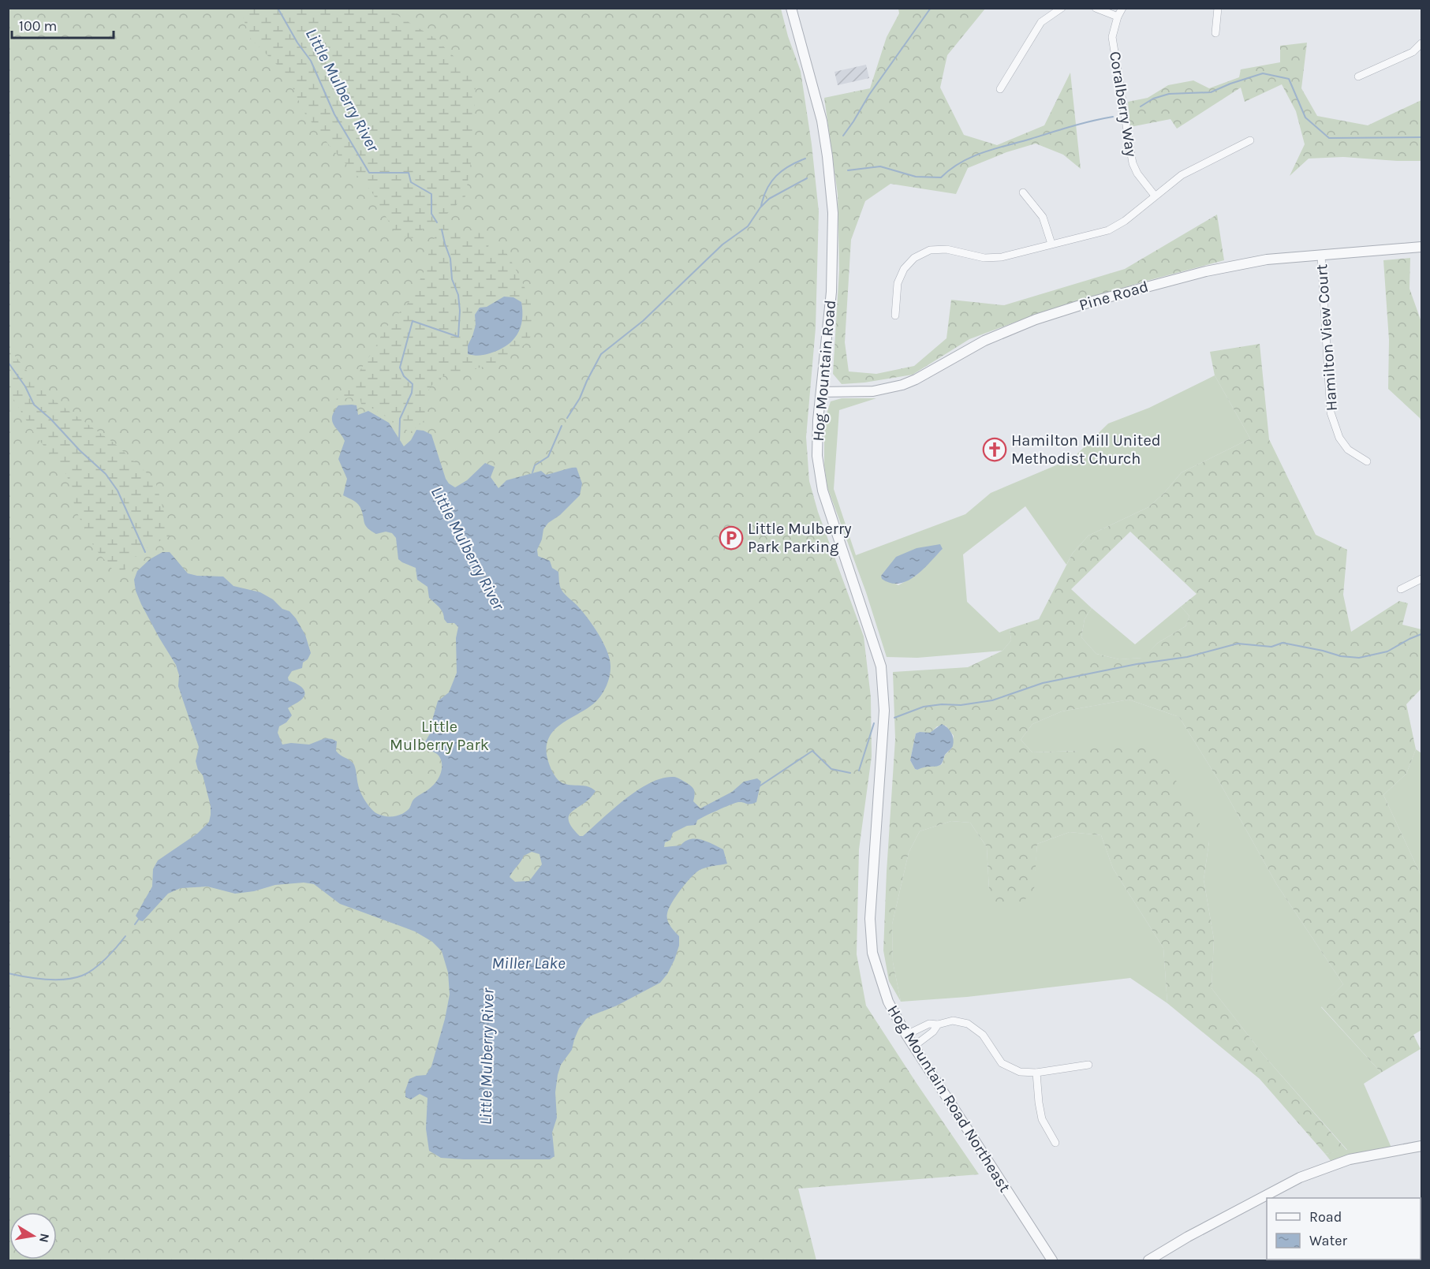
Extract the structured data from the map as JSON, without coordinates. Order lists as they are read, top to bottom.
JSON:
{
  "streets": {
    "street": [
      "Coralberry Way",
      "Pine Road",
      "Hamilton View Court",
      "Hog Mountain Road",
      "Hog Mountain Road Northeast"
    ]
  },
  "crossings": [
    ["Pine Road", "Hamilton View Court"],
    ["Pine Road", "Hog Mountain Road"],
    ["Hog Mountain Road", "Hog Mountain Road Northeast"]
  ],
  "water": ["Little Mulberry River", "Miller Lake"],
  "parks": ["Little Mulberry Park"],
  "places": {
    "church": ["Hamilton Mill United Methodist Church"],
    "parking": ["Little Mulberry Park Parking"]
  },
  "legend": ["Road", "Water"],
  "scale_bar": "100 m",
  "north": "right"
}
